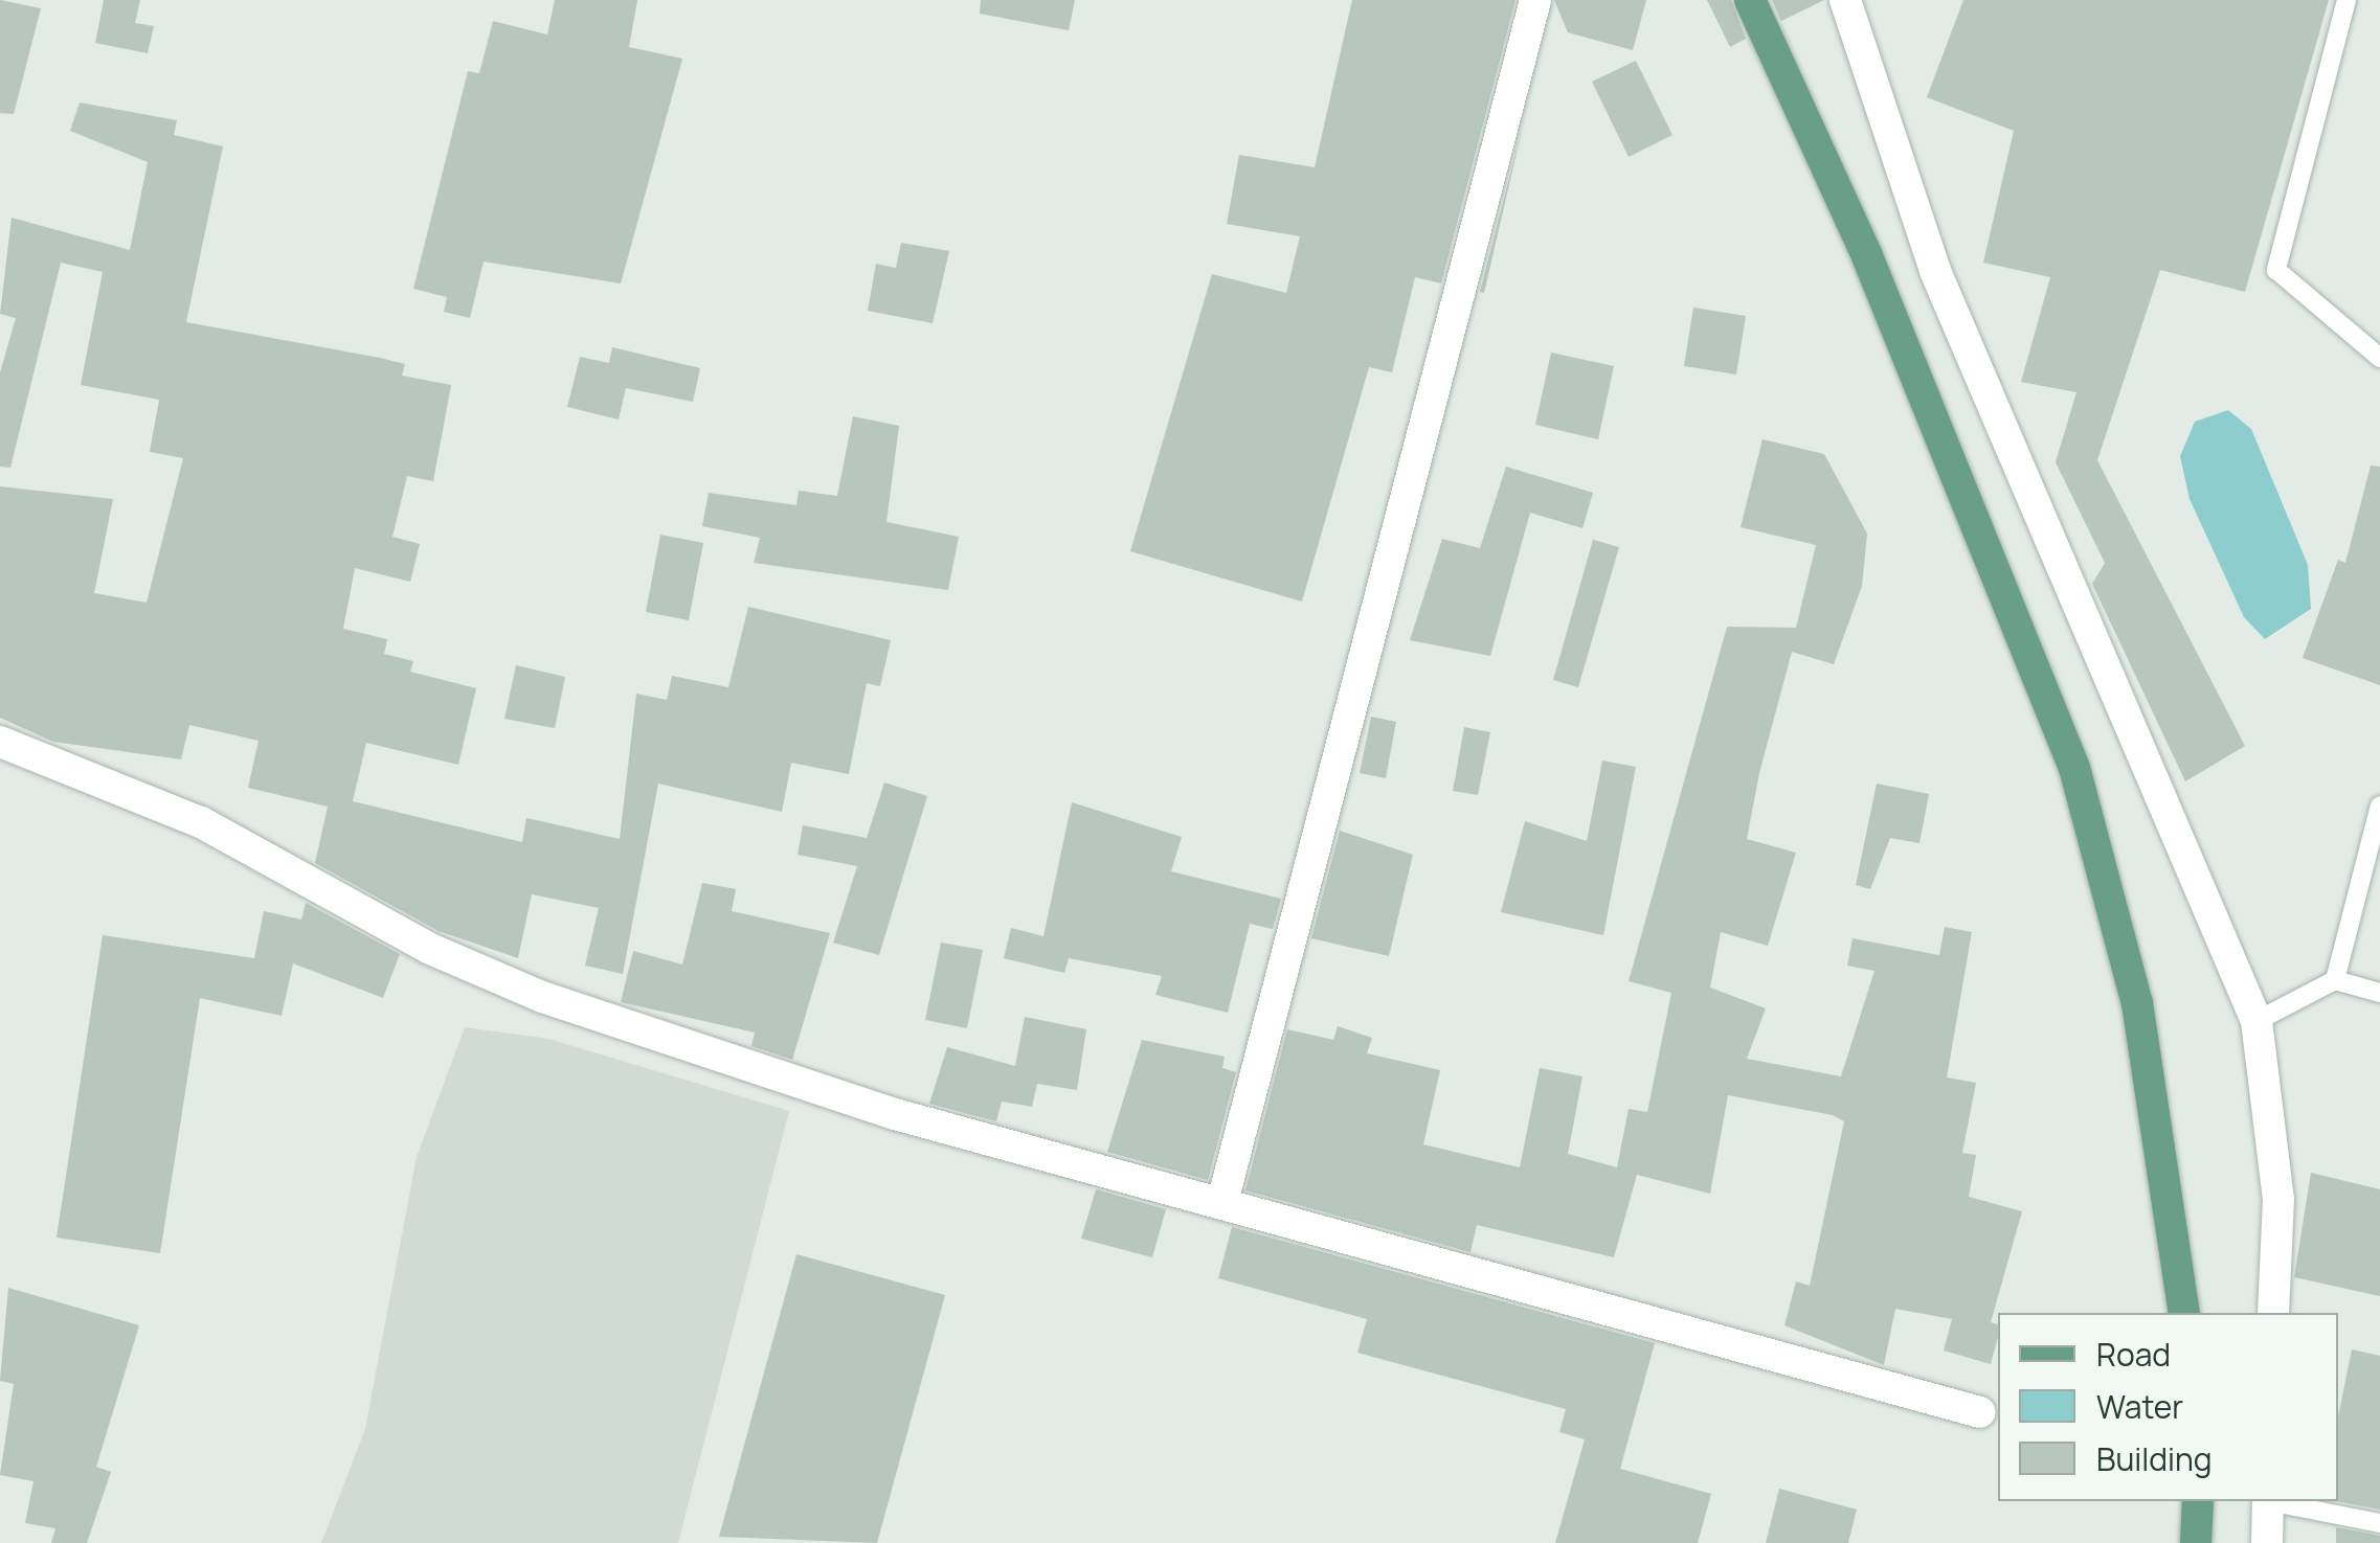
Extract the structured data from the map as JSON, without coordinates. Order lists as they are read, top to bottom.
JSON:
{
  "legend": ["Road", "Water", "Building"]
}
